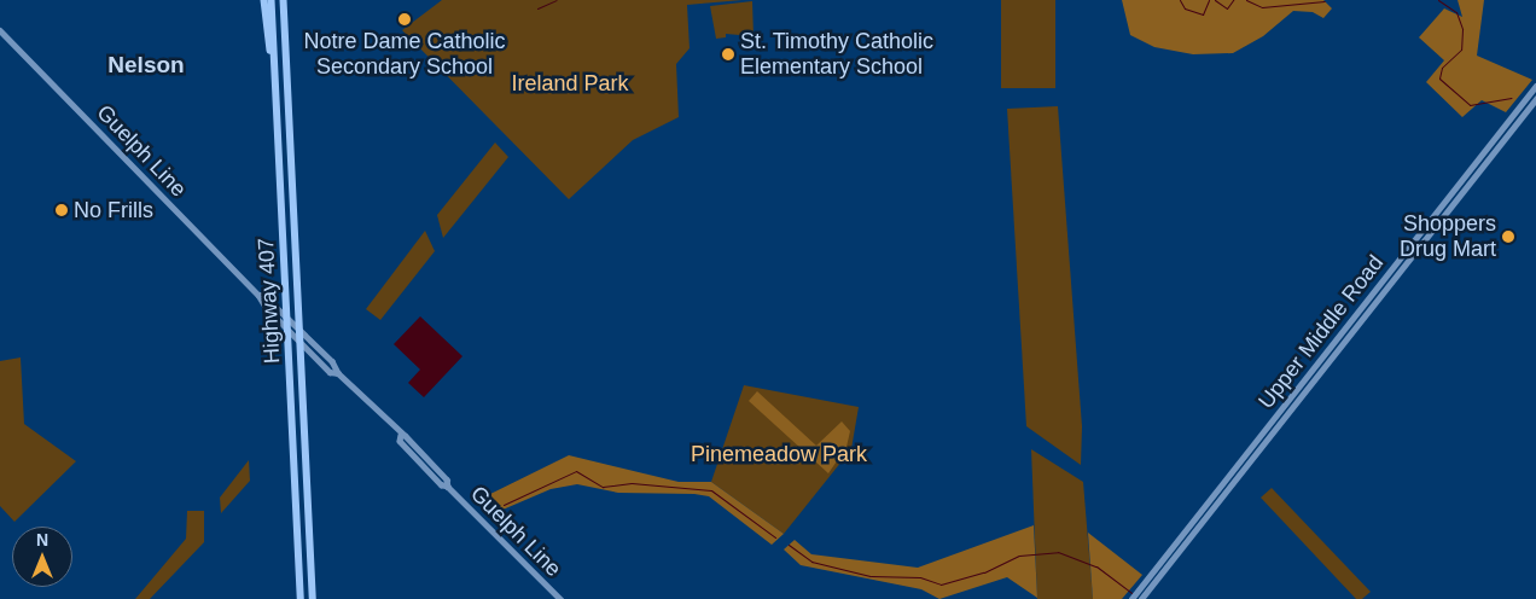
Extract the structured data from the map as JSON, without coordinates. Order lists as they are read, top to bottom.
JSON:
{
  "streets": {
    "highway": ["Highway 407"],
    "main road": ["Guelph Line", "Upper Middle Road"]
  },
  "districts": ["Nelson"],
  "parks": ["Ireland Park", "Pinemeadow Park"],
  "places": [
    "Notre Dame Catholic Secondary School",
    "St. Timothy Catholic Elementary School",
    "No Frills",
    "Shoppers Drug Mart"
  ],
  "north": "top"
}
